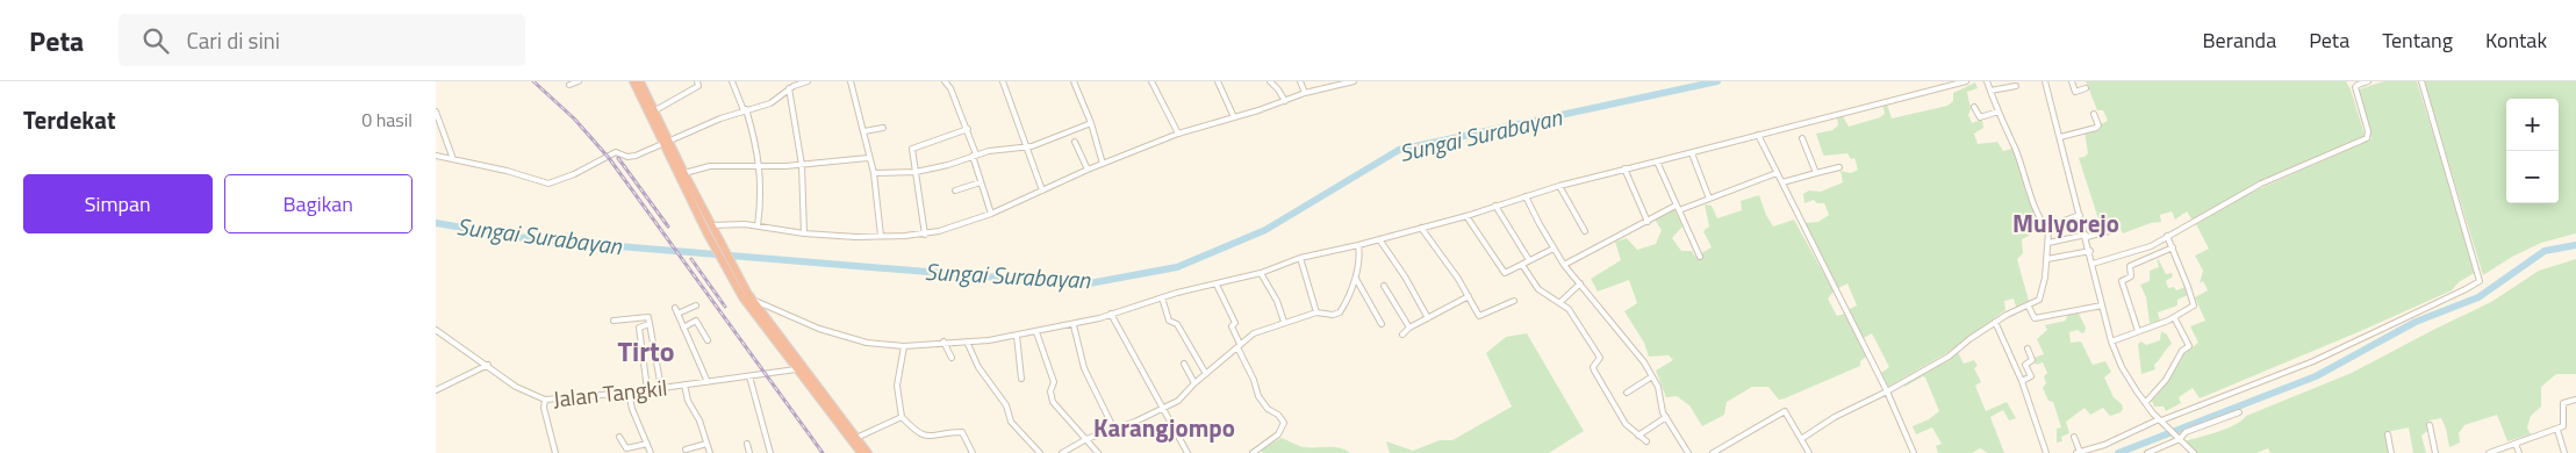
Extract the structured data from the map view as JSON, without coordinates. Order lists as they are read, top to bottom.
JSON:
{
  "streets": {
    "street": ["Jalan Tangkil"]
  },
  "districts": ["Mulyorejo", "Tirto", "Karangjompo"],
  "water": ["Sungai Surabayan"],
  "page": {
    "header": "Peta",
    "search": "Cari di sini",
    "nav": [
      "Beranda",
      "Peta",
      "Tentang",
      "Kontak"
    ],
    "heading": ["Terdekat", "0 hasil"],
    "map_buttons": ["+", "−"],
    "buttons": ["Simpan", "Bagikan"]
  }
}
